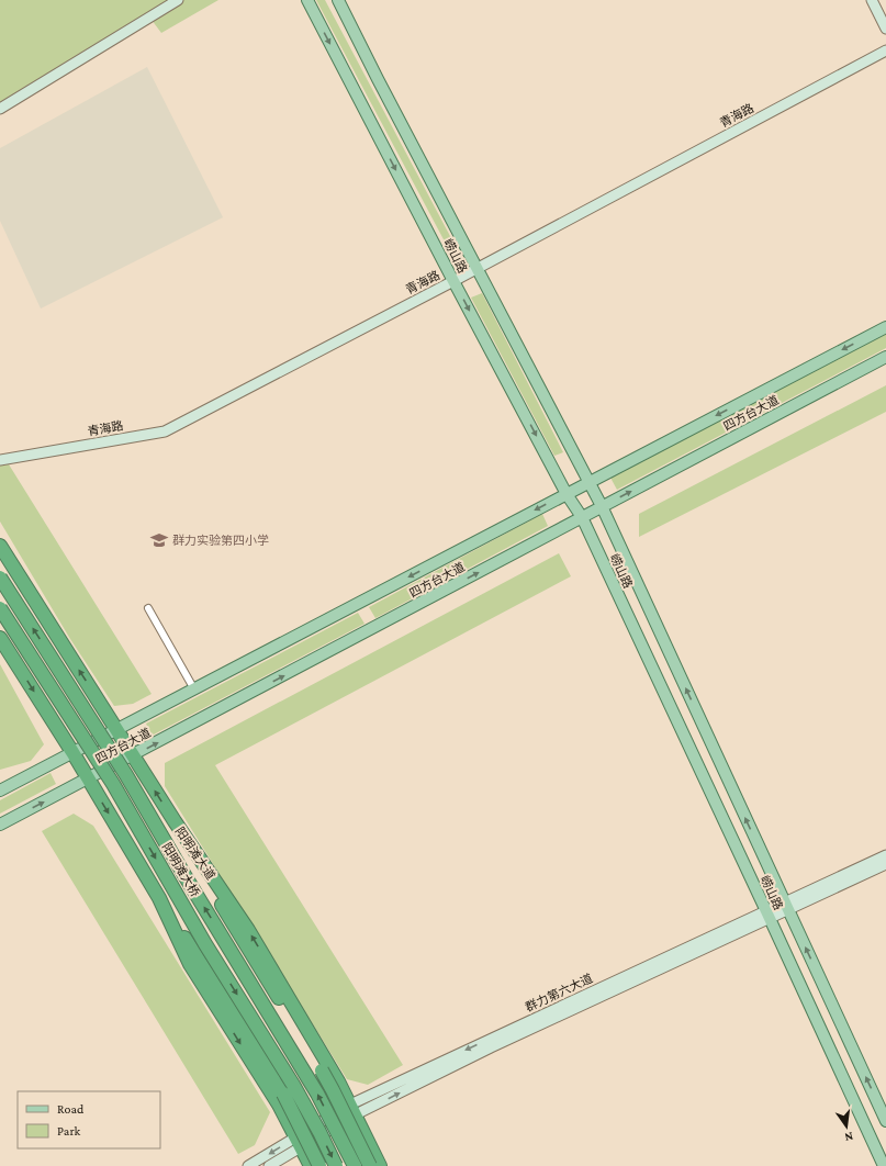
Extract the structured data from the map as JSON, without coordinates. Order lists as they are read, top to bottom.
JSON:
{
  "streets": {
    "highway": ["阳明滩大道", "阳明滩大桥"],
    "main road": ["崂山路", "四方台大道"],
    "street": ["青海路", "群力第六大道"]
  },
  "crossings": [
    ["青海路", "崂山路"],
    ["崂山路", "四方台大道"],
    ["崂山路", "群力第六大道"],
    ["四方台大道", "阳明滩大道"],
    ["阳明滩大道", "群力第六大道"]
  ],
  "places": {
    "school or university": ["群力实验第四小学"]
  },
  "legend": ["Road", "Park"],
  "north": "bottom"
}
